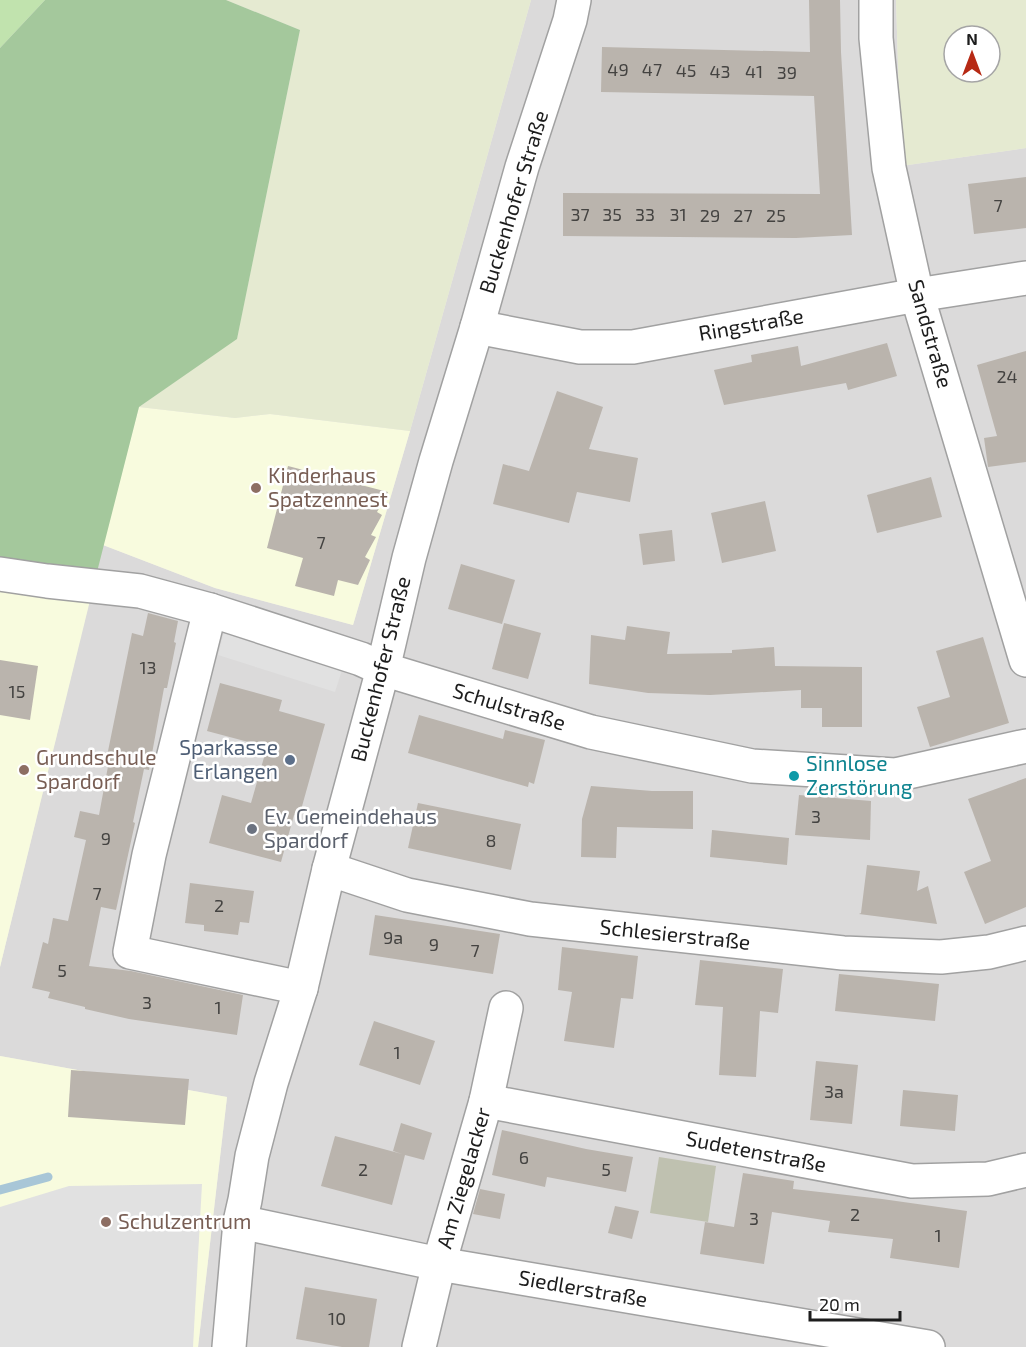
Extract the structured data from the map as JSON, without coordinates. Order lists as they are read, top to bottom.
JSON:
{
  "streets": {
    "street": [
      "Buckenhofer Straße",
      "Ringstraße",
      "Sandstraße",
      "Schulstraße",
      "Schlesierstraße",
      "Sudetenstraße",
      "Am Ziegelacker",
      "Siedlerstraße"
    ]
  },
  "crossings": [
    ["Buckenhofer Straße", "Ringstraße"],
    ["Buckenhofer Straße", "Schulstraße"],
    ["Buckenhofer Straße", "Schlesierstraße"],
    ["Buckenhofer Straße", "Siedlerstraße"],
    ["Ringstraße", "Sandstraße"],
    ["Sudetenstraße", "Am Ziegelacker"],
    ["Am Ziegelacker", "Siedlerstraße"]
  ],
  "places": [
    "Kinderhaus Spatzennest",
    "Sparkasse Erlangen",
    "Grundschule Spardorf",
    "Sinnlose Zerstörung",
    "Ev. Gemeindehaus Spardorf",
    "Schulzentrum"
  ],
  "house_numbers": [
    "49",
    "47",
    "45",
    "43",
    "41",
    "39",
    "7",
    "37",
    "35",
    "33",
    "31",
    "29",
    "27",
    "25",
    "24",
    "7",
    "13",
    "15",
    "3",
    "9",
    "8",
    "7",
    "2",
    "9a",
    "9",
    "7",
    "5",
    "3",
    "1",
    "1",
    "3a",
    "6",
    "2",
    "5",
    "2",
    "3",
    "1",
    "10"
  ],
  "scale_bar": "20 m",
  "north": "top"
}
